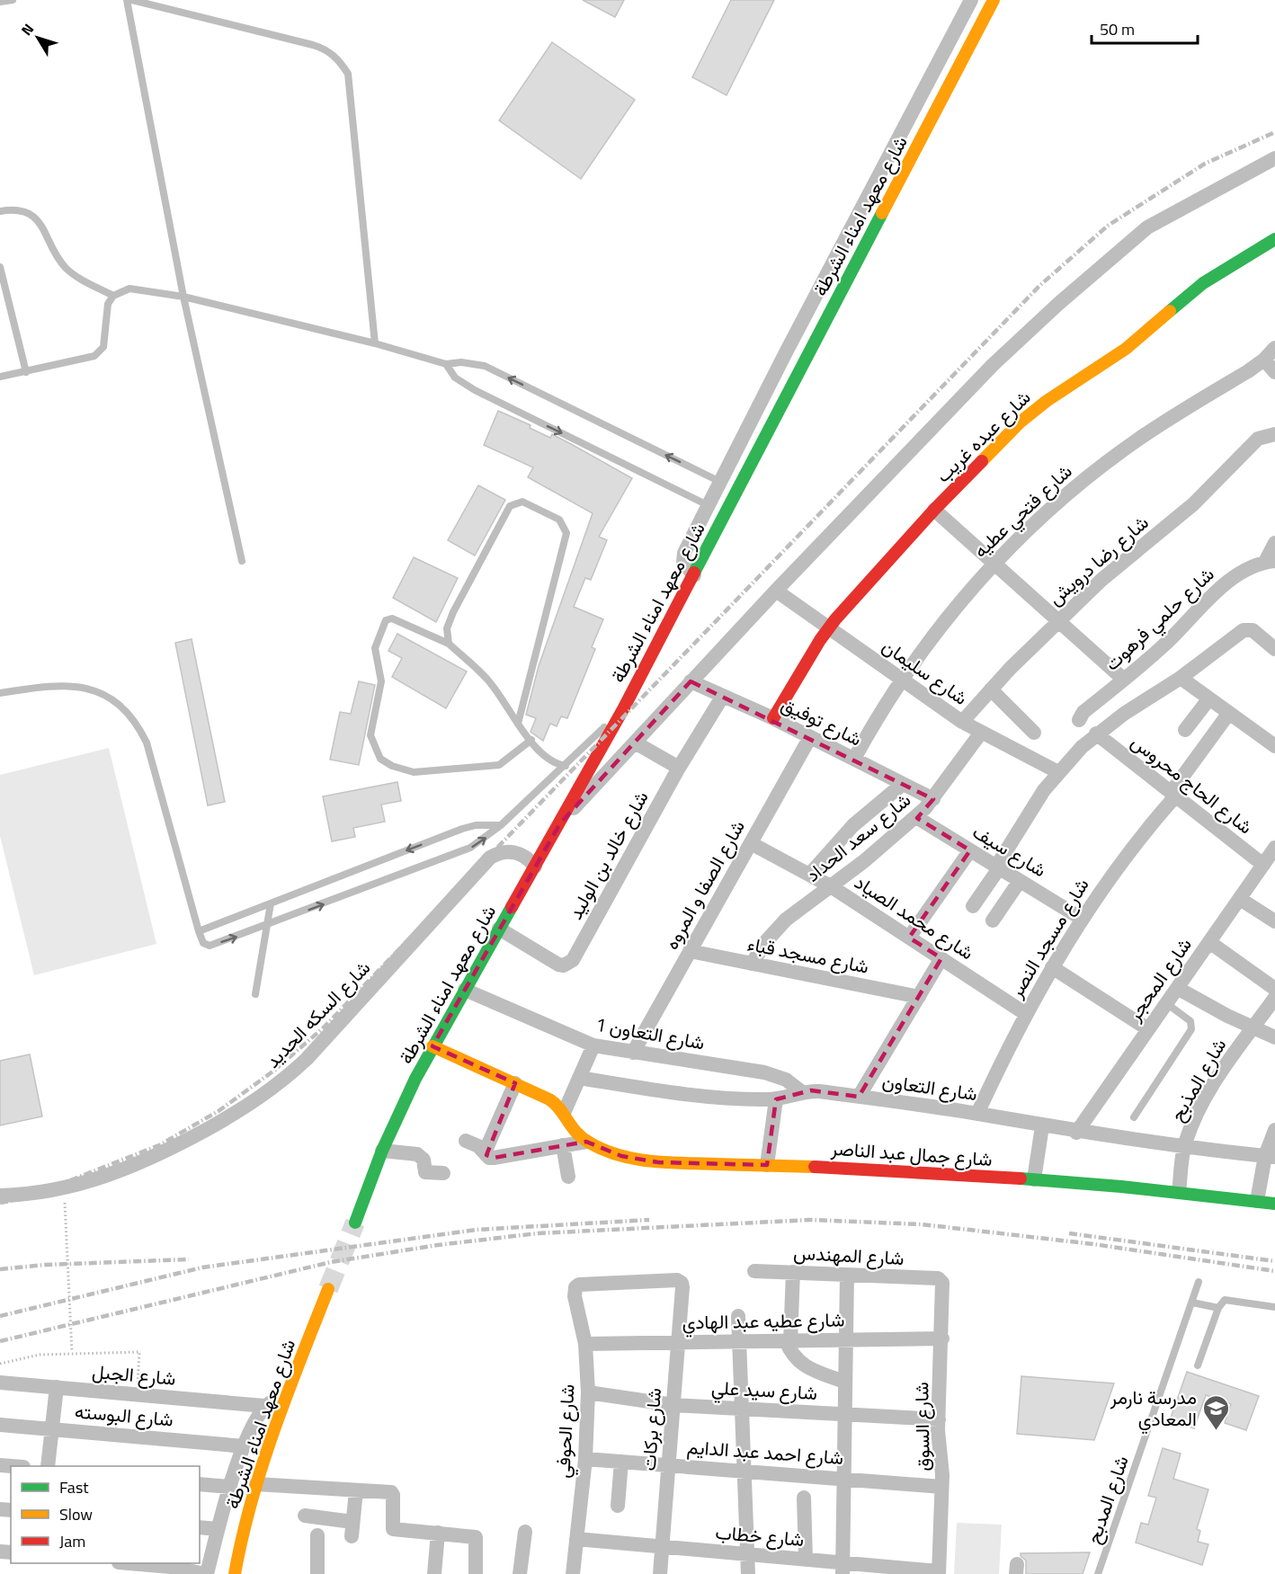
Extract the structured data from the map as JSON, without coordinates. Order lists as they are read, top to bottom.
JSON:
{
  "streets": {
    "street": [
      "شارع معهد امناء الشرطة",
      "شارع عبده غريب",
      "شارع فتحي عطيه",
      "شارع رضا درويش",
      "شارع حلمي فرهوت",
      "شارع سليمان",
      "شارع توفيق",
      "شارع الحاج محروس",
      "شارع سعد الحداد",
      "شارع سيف",
      "شارع خالد بن الوليد",
      "شارع الصفا و المروه",
      "شارع محمد الصياد",
      "شارع مسجد النصر",
      "شارع مسجد قباء",
      "شارع المحجر",
      "شارع السكه الحديد",
      "شارع التعاون 1",
      "شارع المذبح",
      "شارع التعاون",
      "شارع جمال عبد الناصر",
      "شارع المهندس",
      "شارع عطيه عبد الهادي",
      "شارع الجبل",
      "شارع سيد علي",
      "شارع البوسته",
      "شارع السوق",
      "شارع بركات",
      "شارع الحوفي",
      "شارع احمد عبد الدايم",
      "شارع خطاب"
    ],
    "lane": ["شارع المدبح"]
  },
  "crossings": [
    ["شارع معهد امناء الشرطة", "شارع خالد بن الوليد"],
    ["شارع معهد امناء الشرطة", "شارع السكه الحديد"],
    ["شارع معهد امناء الشرطة", "شارع التعاون 1"],
    ["شارع معهد امناء الشرطة", "شارع جمال عبد الناصر"],
    ["شارع عبده غريب", "شارع سليمان"],
    ["شارع عبده غريب", "شارع توفيق"],
    ["شارع فتحي عطيه", "شارع سليمان"],
    ["شارع فتحي عطيه", "شارع توفيق"],
    ["شارع رضا درويش", "شارع سليمان"],
    ["شارع سليمان", "شارع سعد الحداد"],
    ["شارع توفيق", "شارع سعد الحداد"],
    ["شارع توفيق", "شارع خالد بن الوليد"],
    ["شارع توفيق", "شارع الصفا و المروه"],
    ["شارع الحاج محروس", "شارع مسجد النصر"],
    ["شارع الحاج محروس", "شارع المحجر"],
    ["شارع سعد الحداد", "شارع سيف"],
    ["شارع سعد الحداد", "شارع محمد الصياد"],
    ["شارع سعد الحداد", "شارع مسجد قباء"],
    ["شارع سيف", "شارع مسجد النصر"],
    ["شارع الصفا و المروه", "شارع محمد الصياد"],
    ["شارع الصفا و المروه", "شارع مسجد قباء"],
    ["شارع الصفا و المروه", "شارع التعاون 1"],
    ["شارع محمد الصياد", "شارع مسجد النصر"],
    ["شارع مسجد النصر", "شارع التعاون"],
    ["شارع المحجر", "شارع التعاون"],
    ["شارع التعاون 1", "شارع التعاون"],
    ["شارع المذبح", "شارع التعاون"],
    ["شارع المذبح", "شارع جمال عبد الناصر"],
    ["شارع المهندس", "شارع السوق"],
    ["شارع عطيه عبد الهادي", "شارع السوق"],
    ["شارع عطيه عبد الهادي", "شارع بركات"],
    ["شارع عطيه عبد الهادي", "شارع الحوفي"],
    ["شارع سيد علي", "شارع السوق"],
    ["شارع سيد علي", "شارع بركات"],
    ["شارع سيد علي", "شارع الحوفي"],
    ["شارع السوق", "شارع احمد عبد الدايم"],
    ["شارع السوق", "شارع خطاب"],
    ["شارع بركات", "شارع الحوفي"],
    ["شارع بركات", "شارع احمد عبد الدايم"],
    ["شارع بركات", "شارع خطاب"],
    ["شارع الحوفي", "شارع احمد عبد الدايم"],
    ["شارع الحوفي", "شارع خطاب"]
  ],
  "places": {
    "school or university": ["مدرسة نارمر المعادي"]
  },
  "legend": ["Fast", "Slow", "Jam"],
  "scale_bar": "50 m",
  "north": "top left"
}
